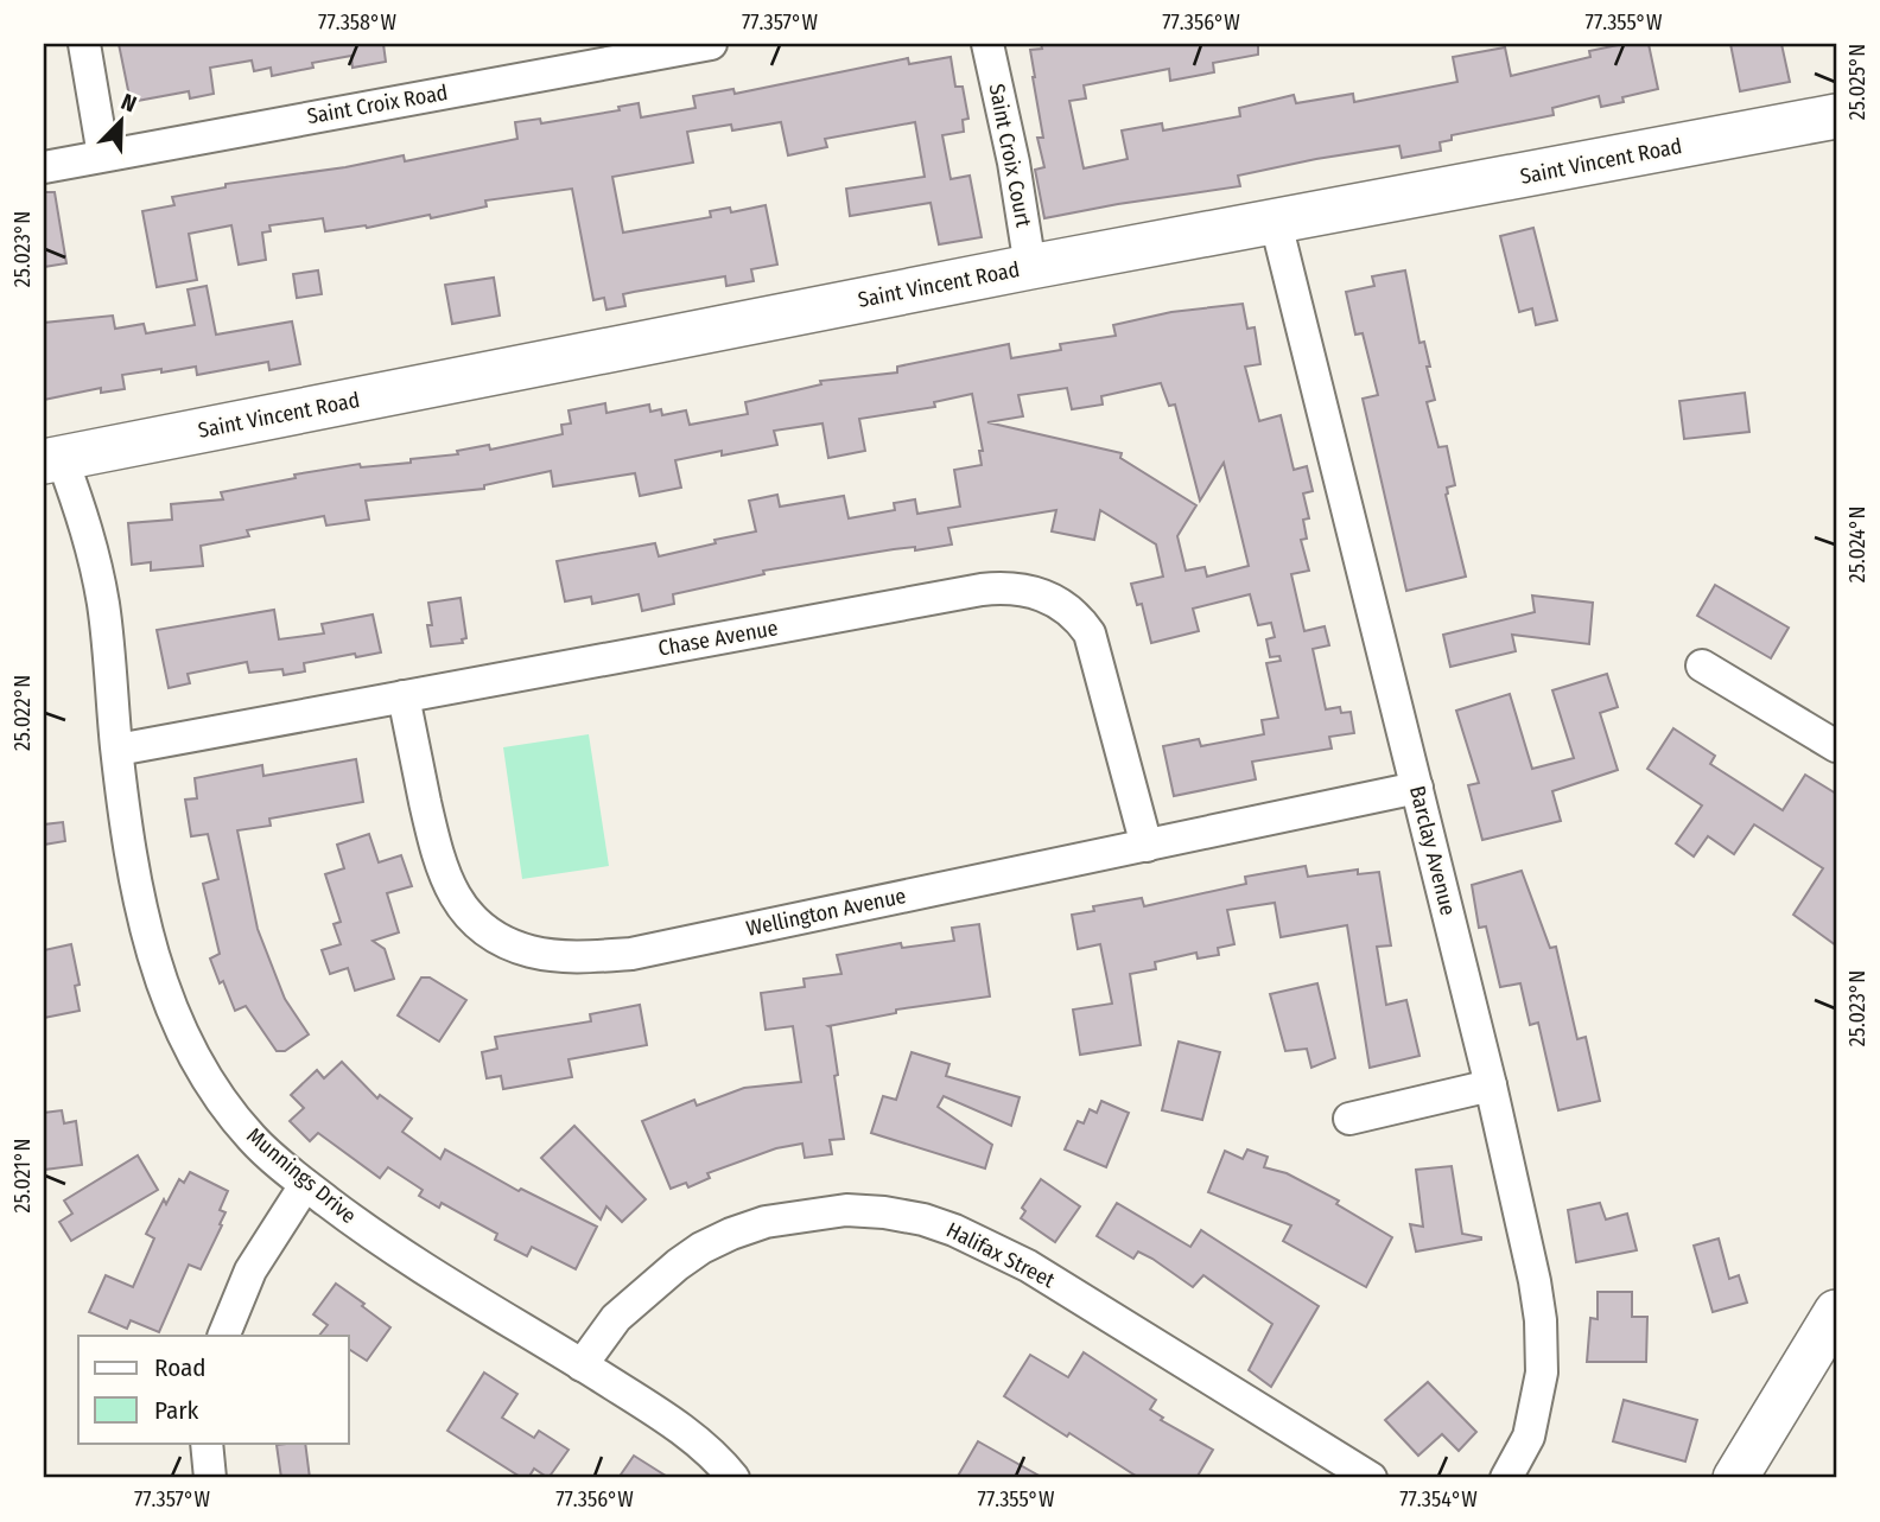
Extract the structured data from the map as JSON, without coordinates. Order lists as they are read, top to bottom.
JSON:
{
  "streets": {
    "street": [
      "Saint Croix Road",
      "Saint Croix Court",
      "Saint Vincent Road",
      "Chase Avenue",
      "Barclay Avenue",
      "Wellington Avenue",
      "Munnings Drive",
      "Halifax Street"
    ]
  },
  "crossings": [
    ["Saint Croix Court", "Saint Vincent Road"],
    ["Saint Vincent Road", "Barclay Avenue"],
    ["Saint Vincent Road", "Munnings Drive"],
    ["Chase Avenue", "Wellington Avenue"],
    ["Chase Avenue", "Munnings Drive"],
    ["Barclay Avenue", "Wellington Avenue"],
    ["Munnings Drive", "Halifax Street"]
  ],
  "legend": ["Road", "Park"],
  "north": "top right",
  "coordinates": [
    "77.358°W",
    "77.357°W",
    "77.356°W",
    "77.355°W",
    "25.025°N",
    "25.023°N",
    "25.024°N",
    "25.022°N",
    "25.021°N",
    "77.354°W"
  ]
}
